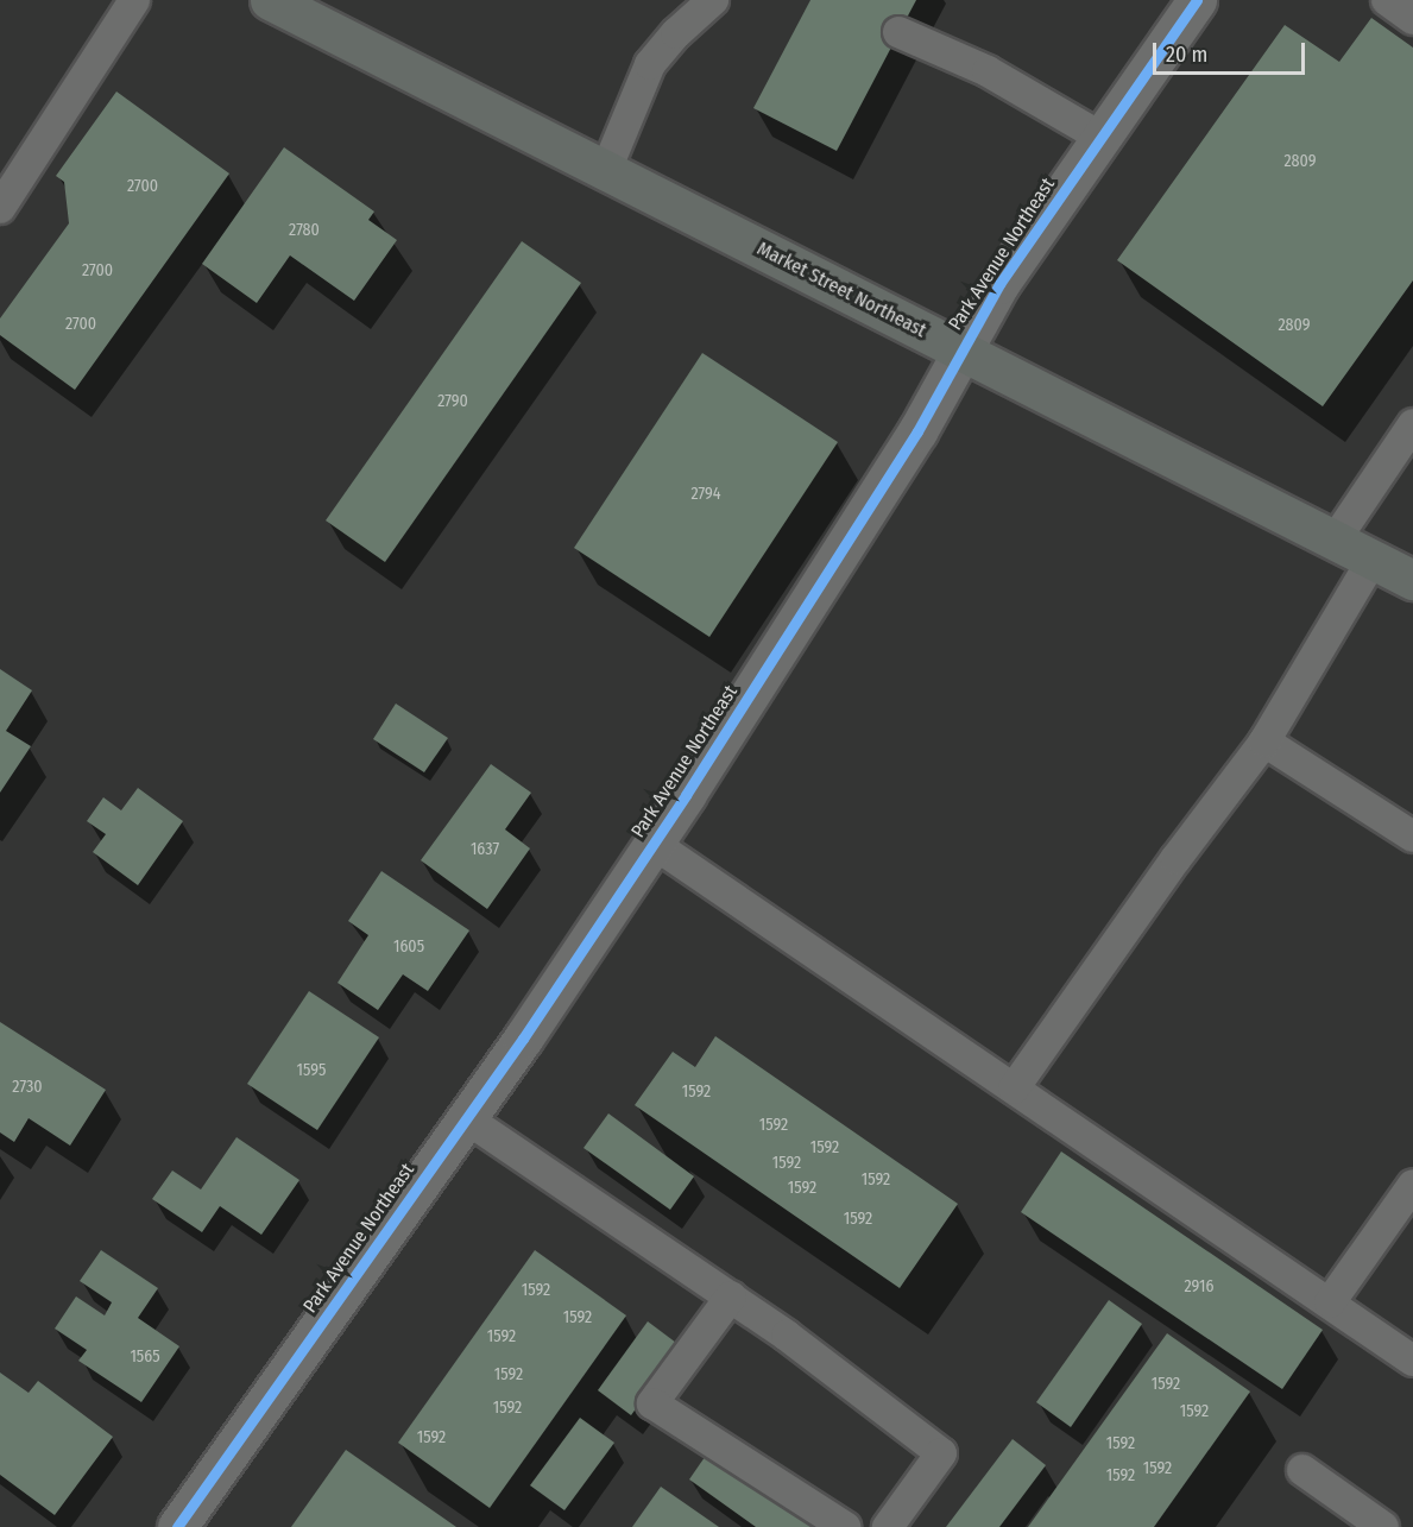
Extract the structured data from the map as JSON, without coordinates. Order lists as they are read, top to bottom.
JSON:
{
  "streets": {
    "main road": ["Market Street Northeast"],
    "street": ["Park Avenue Northeast"]
  },
  "crossings": [
    ["Park Avenue Northeast", "Market Street Northeast"]
  ],
  "house_numbers": [
    "2809",
    "2700",
    "2780",
    "2700",
    "2700",
    "2809",
    "2790",
    "2794",
    "1637",
    "1605",
    "1595",
    "2730",
    "1592",
    "1592",
    "1592",
    "1592",
    "1592",
    "1592",
    "1592",
    "2916",
    "1592",
    "1592",
    "1592",
    "1565",
    "1592",
    "1592",
    "1592",
    "1592",
    "1592",
    "1592",
    "1592",
    "1592"
  ],
  "scale_bar": "20 m"
}
